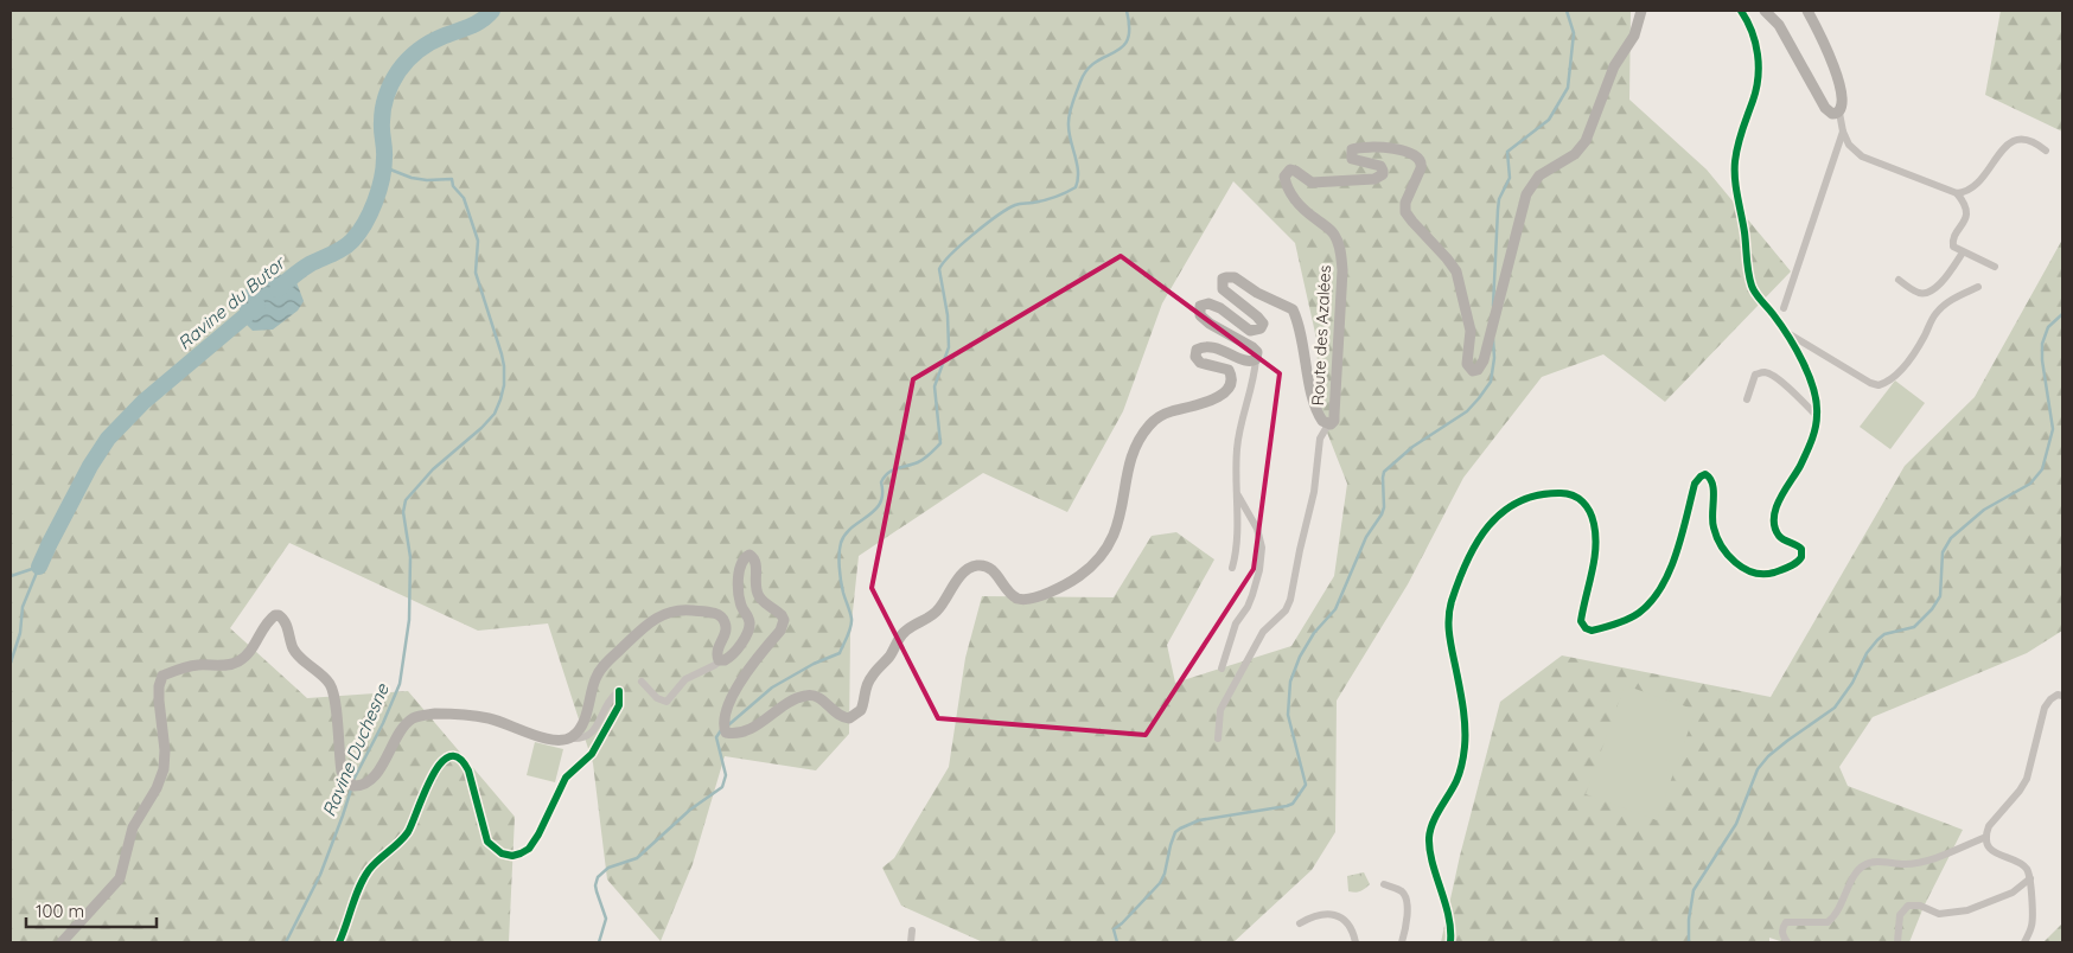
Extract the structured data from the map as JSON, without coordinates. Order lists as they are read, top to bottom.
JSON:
{
  "streets": {
    "main road": ["Route des Azalées"]
  },
  "water": ["Ravine du Butor", "Ravine Duchesne"],
  "scale_bar": "100 m"
}
